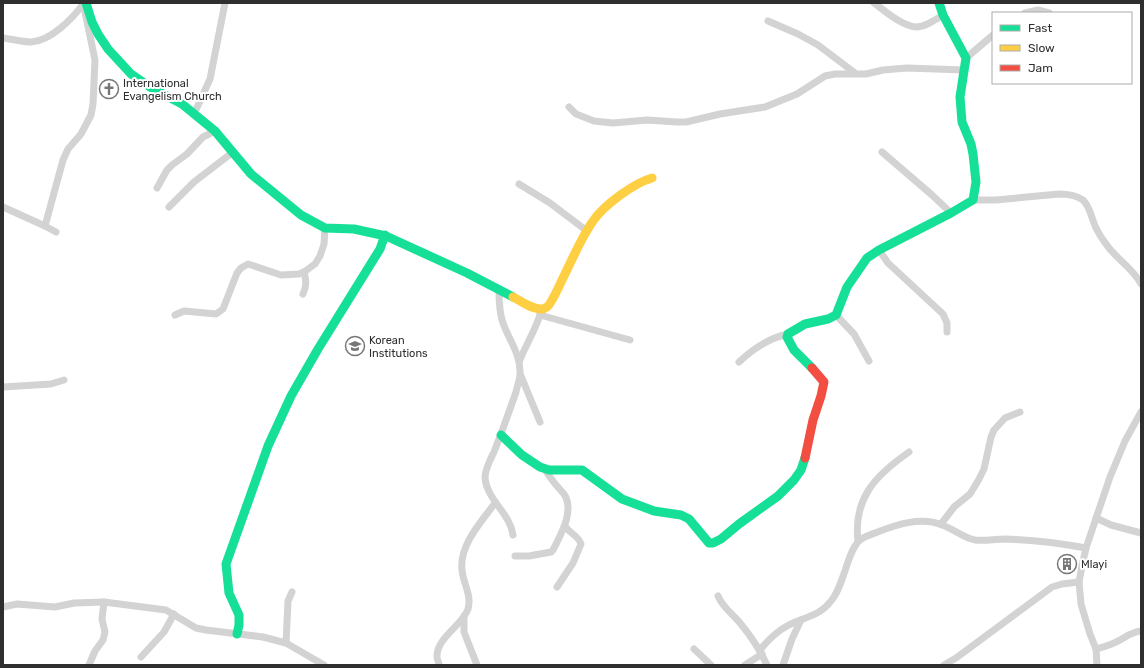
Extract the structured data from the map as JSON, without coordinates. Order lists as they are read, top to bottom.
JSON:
{
  "places": {
    "church": ["International Evangelism Church"],
    "school or university": ["Korean Institutions"],
    "building": ["Mlayi"]
  },
  "legend": ["Fast", "Slow", "Jam"]
}
